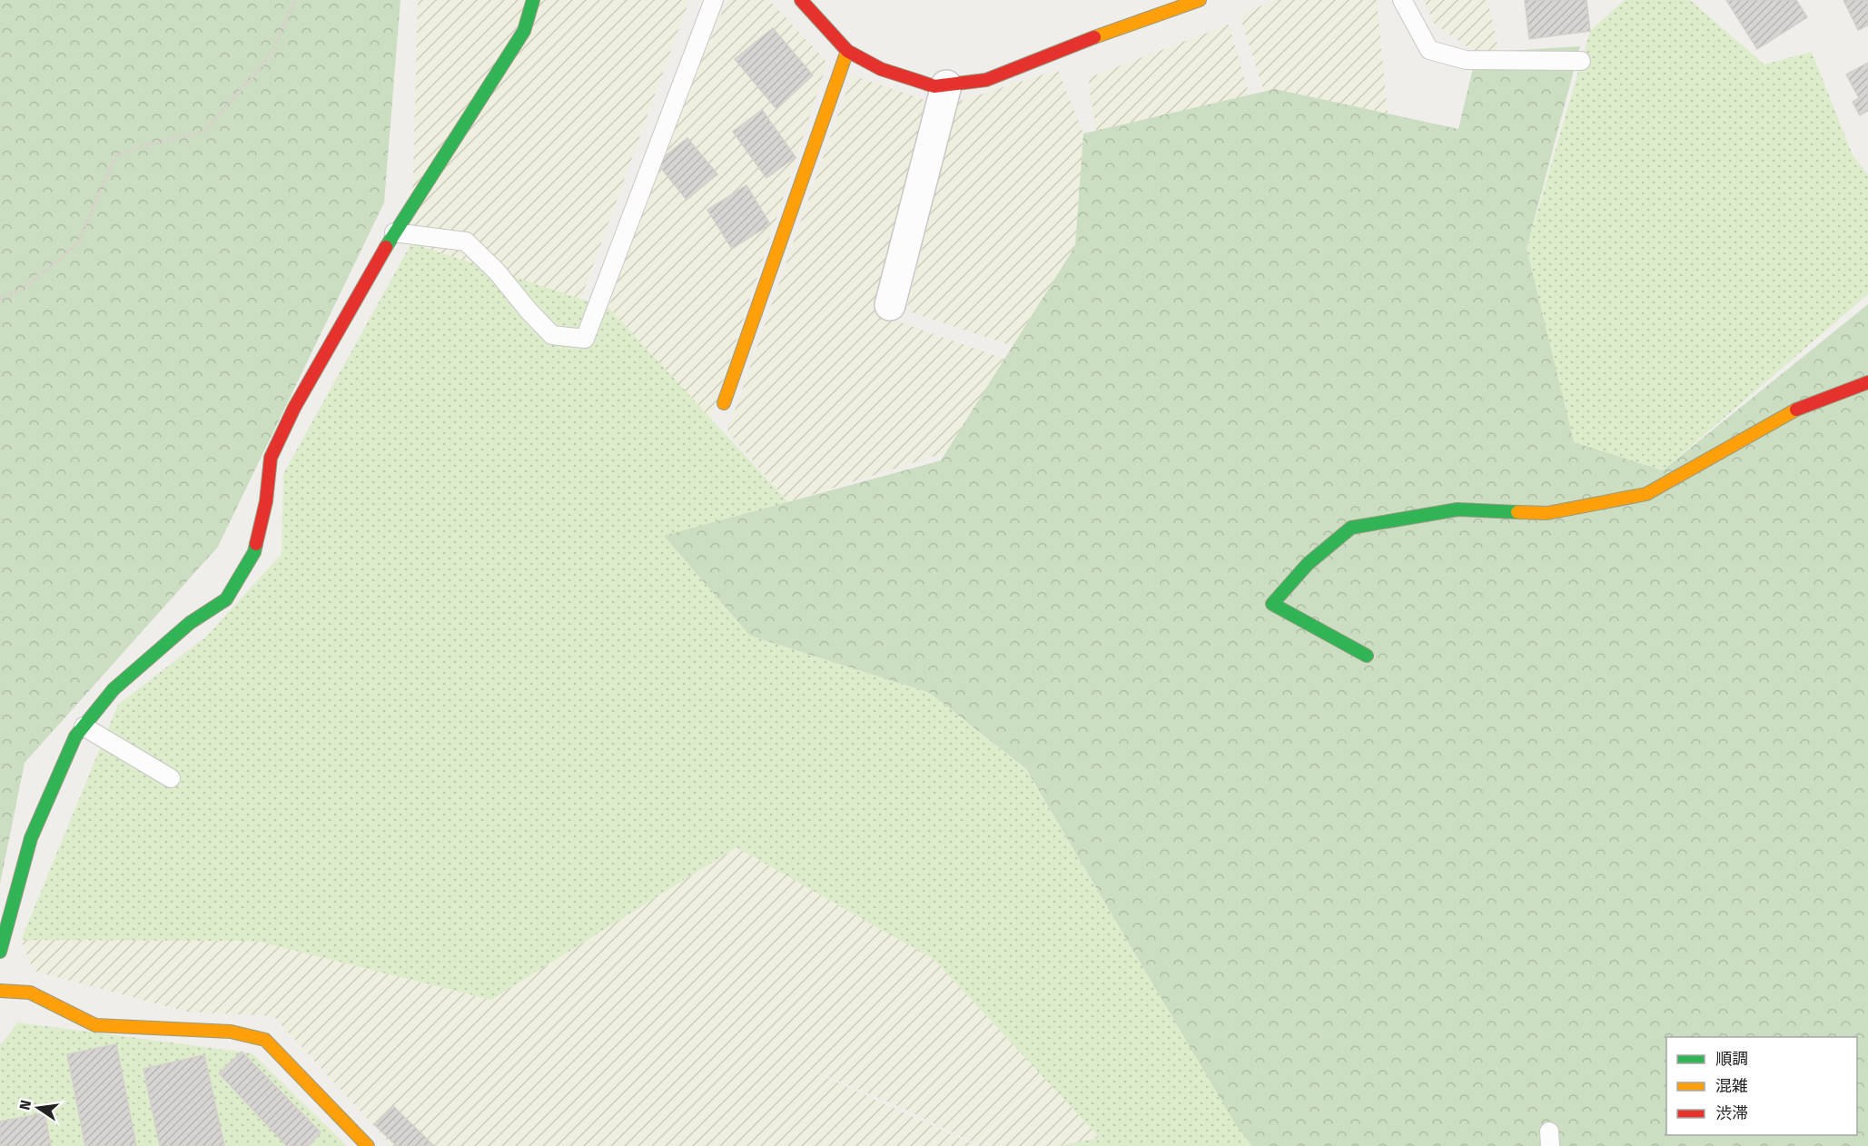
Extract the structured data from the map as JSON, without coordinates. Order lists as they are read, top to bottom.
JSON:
{
  "legend": ["順調", "混雑", "渋滞"],
  "north": "left"
}
